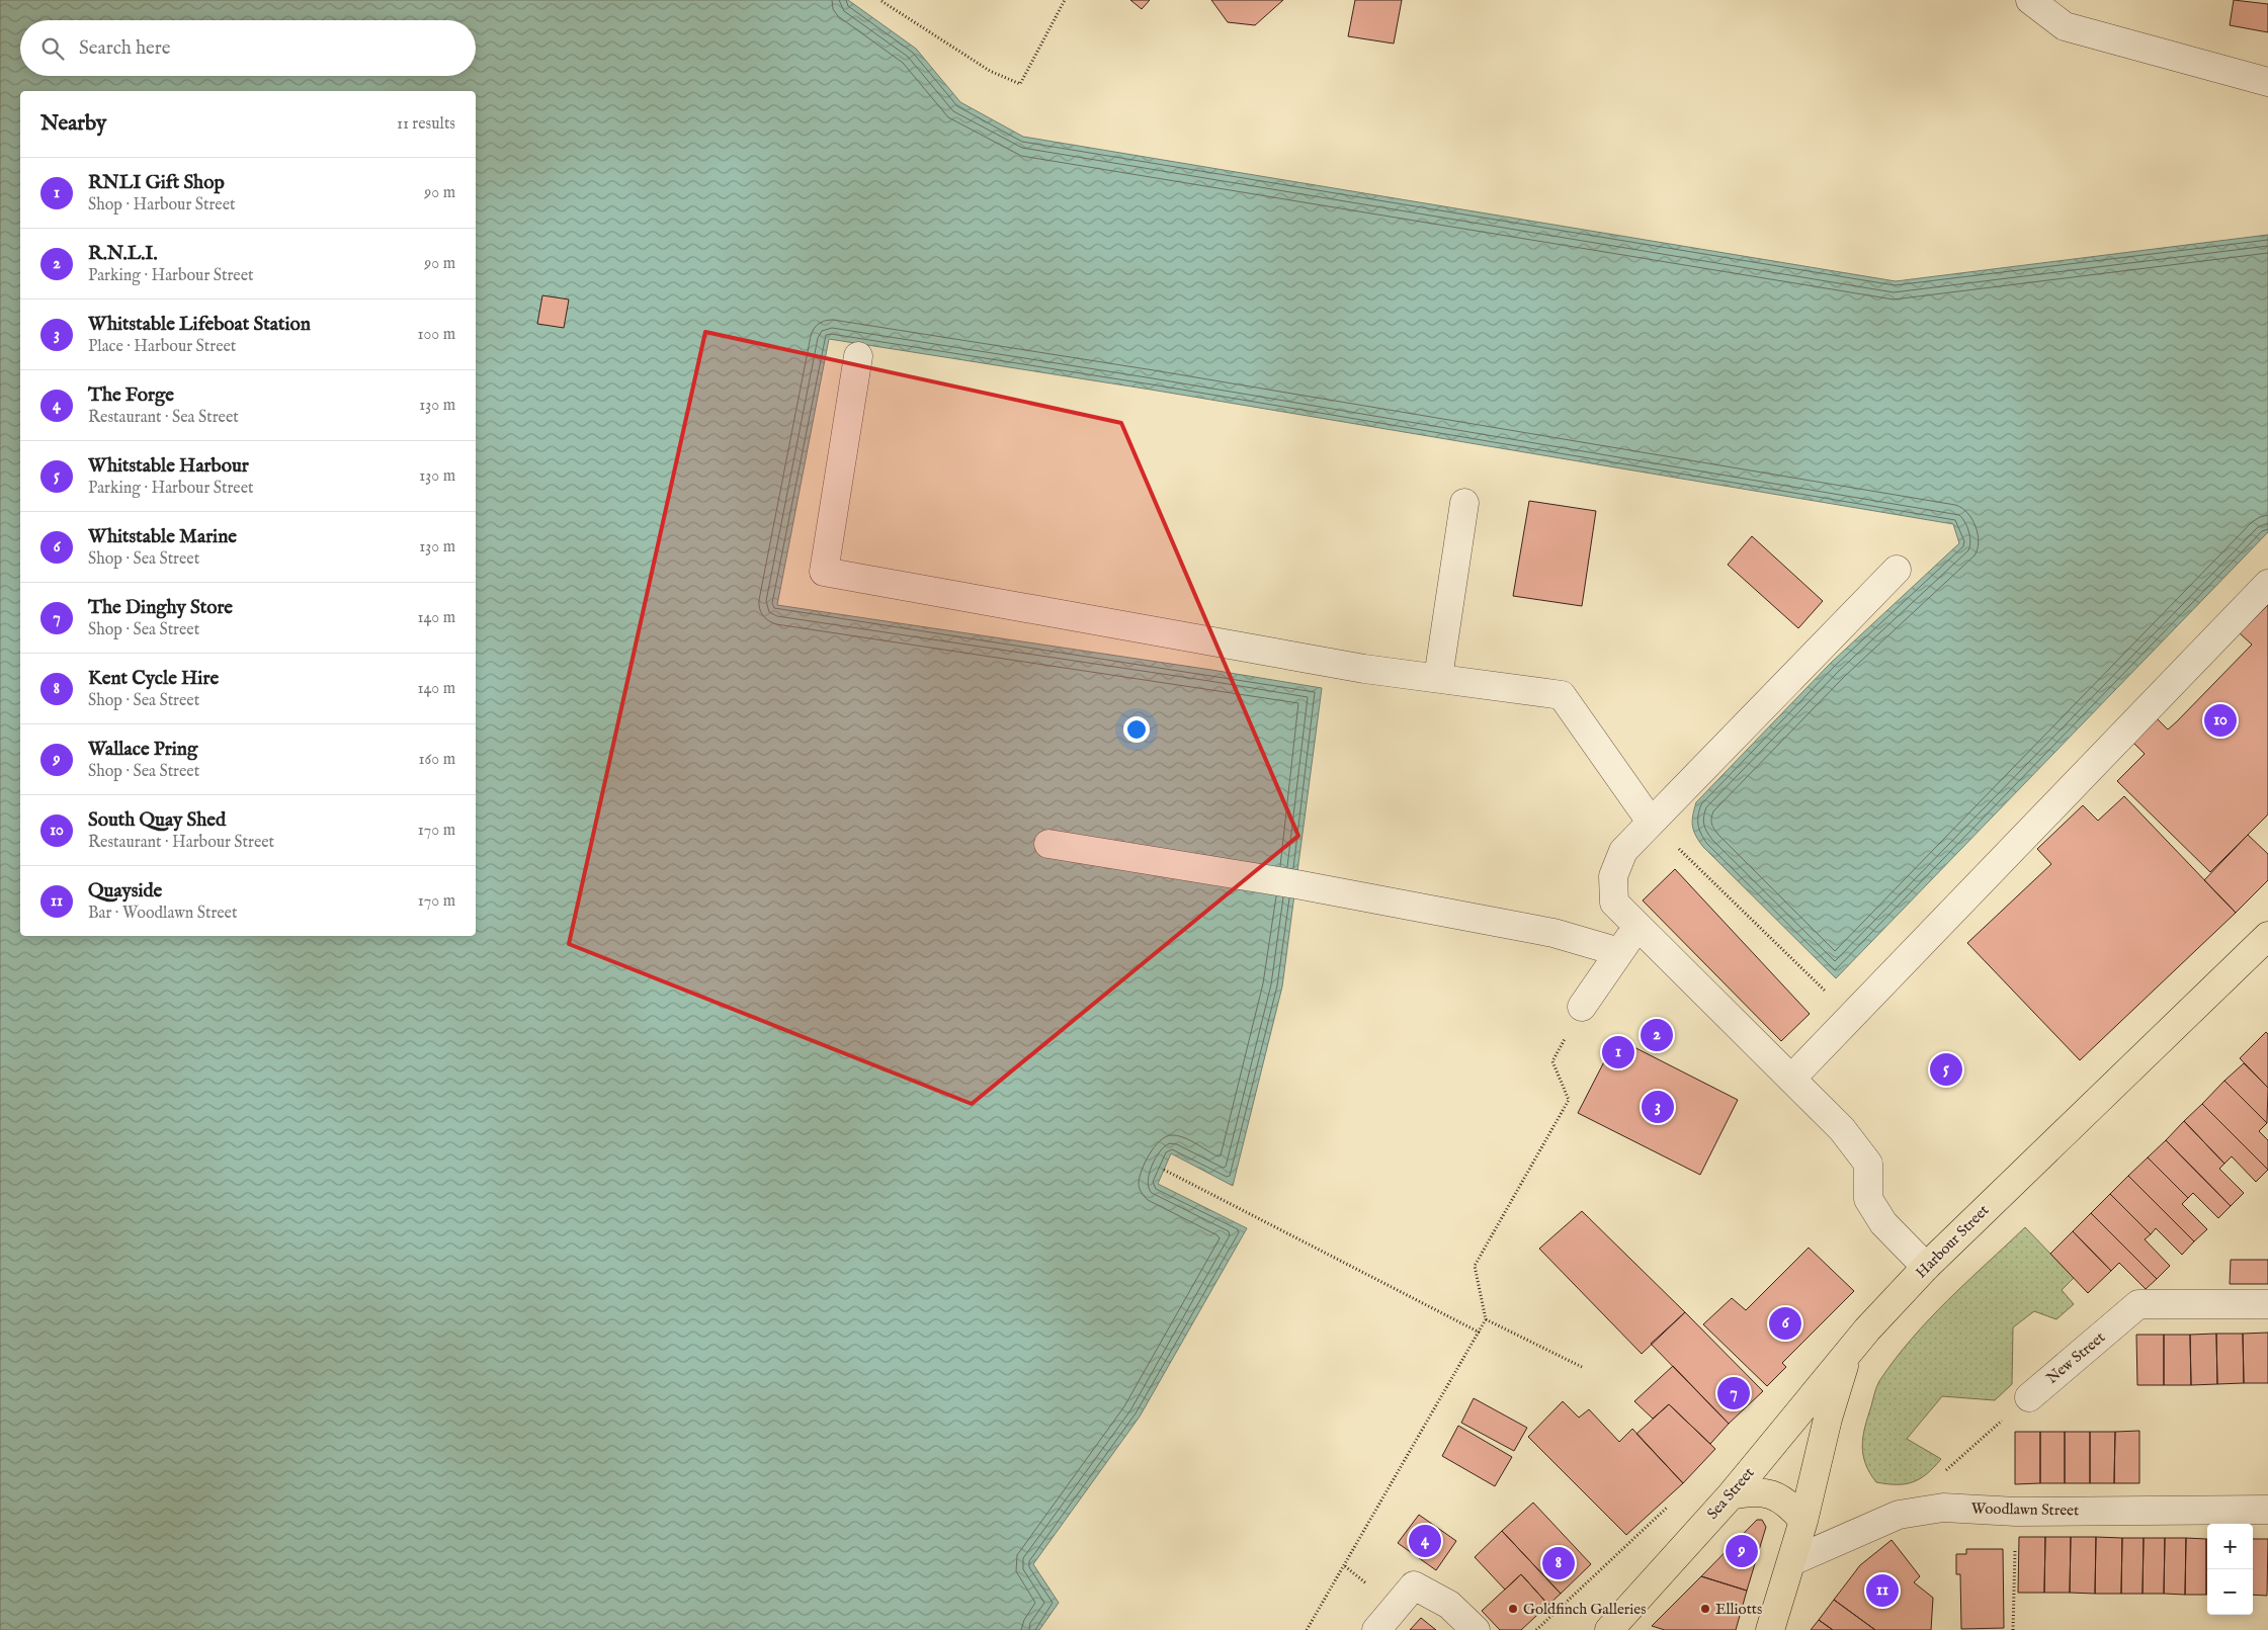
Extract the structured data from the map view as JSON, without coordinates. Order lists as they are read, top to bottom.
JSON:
{
  "streets": {
    "main road": ["Harbour Street", "Sea Street"],
    "street": ["New Street", "Woodlawn Street"]
  },
  "crossings": [
    ["Harbour Street", "Sea Street"],
    ["Harbour Street", "Woodlawn Street"]
  ],
  "places": ["Goldfinch Galleries", "Elliotts"],
  "page": {
    "search": "Search here",
    "heading": ["Nearby", "11 results"],
    "list": [
      {
        "mark": "1",
        "name": "RNLI Gift Shop",
        "note": "Shop · Harbour Street",
        "value": "90 m"
      },
      {
        "mark": "2",
        "name": "R.N.L.I.",
        "note": "Parking · Harbour Street",
        "value": "90 m"
      },
      {
        "mark": "3",
        "name": "Whitstable Lifeboat Station",
        "note": "Place · Harbour Street",
        "value": "100 m"
      },
      {
        "mark": "4",
        "name": "The Forge",
        "note": "Restaurant · Sea Street",
        "value": "130 m"
      },
      {
        "mark": "5",
        "name": "Whitstable Harbour",
        "note": "Parking · Harbour Street",
        "value": "130 m"
      },
      {
        "mark": "6",
        "name": "Whitstable Marine",
        "note": "Shop · Sea Street",
        "value": "130 m"
      },
      {
        "mark": "7",
        "name": "The Dinghy Store",
        "note": "Shop · Sea Street",
        "value": "140 m"
      },
      {
        "mark": "8",
        "name": "Kent Cycle Hire",
        "note": "Shop · Sea Street",
        "value": "140 m"
      },
      {
        "mark": "9",
        "name": "Wallace Pring",
        "note": "Shop · Sea Street",
        "value": "160 m"
      },
      {
        "mark": "10",
        "name": "South Quay Shed",
        "note": "Restaurant · Harbour Street",
        "value": "170 m"
      },
      {
        "mark": "11",
        "name": "Quayside",
        "note": "Bar · Woodlawn Street",
        "value": "170 m"
      }
    ],
    "pins": [
      "10",
      "2",
      "1",
      "5",
      "3",
      "6",
      "7",
      "4",
      "9",
      "8",
      "11"
    ],
    "map_buttons": ["+", "−"]
  }
}
